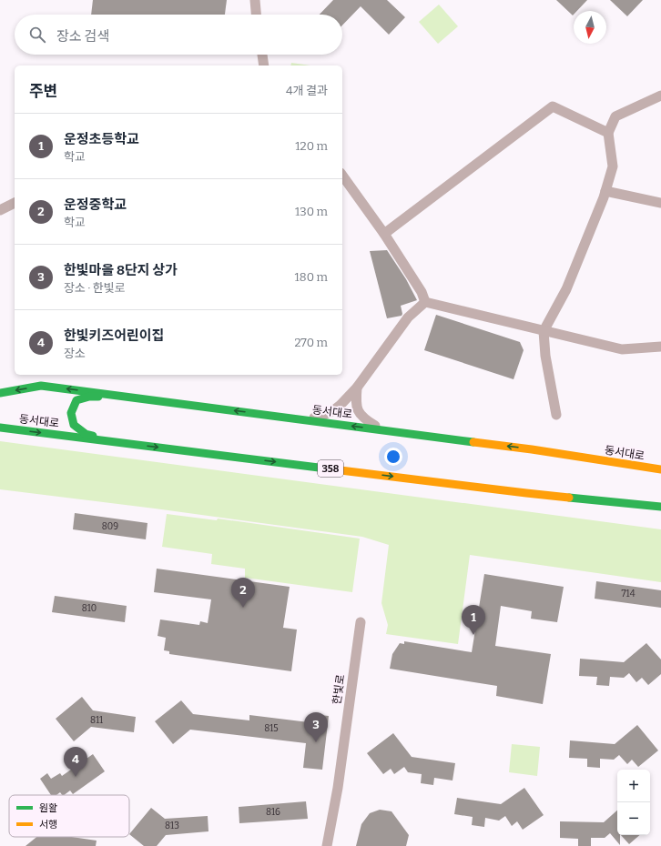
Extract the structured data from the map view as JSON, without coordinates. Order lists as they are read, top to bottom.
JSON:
{
  "streets": {
    "highway": ["동서대로", "358"],
    "street": ["한빛로"]
  },
  "house_numbers": [
    "809",
    "714",
    "810",
    "811",
    "815",
    "816",
    "813"
  ],
  "legend": ["원활", "서행"],
  "north": "bottom",
  "page": {
    "search": "장소 검색",
    "heading": ["주변", "4개 결과"],
    "list": [
      {
        "mark": "1",
        "name": "운정초등학교",
        "note": "학교",
        "value": "120 m"
      },
      {
        "mark": "2",
        "name": "운정중학교",
        "note": "학교",
        "value": "130 m"
      },
      {
        "mark": "3",
        "name": "한빛마을 8단지 상가",
        "note": "장소 · 한빛로",
        "value": "180 m"
      },
      {
        "mark": "4",
        "name": "한빛키즈어린이집",
        "note": "장소",
        "value": "270 m"
      }
    ],
    "pins": [
      "2",
      "1",
      "3",
      "4"
    ],
    "map_buttons": ["+", "−"]
  }
}
